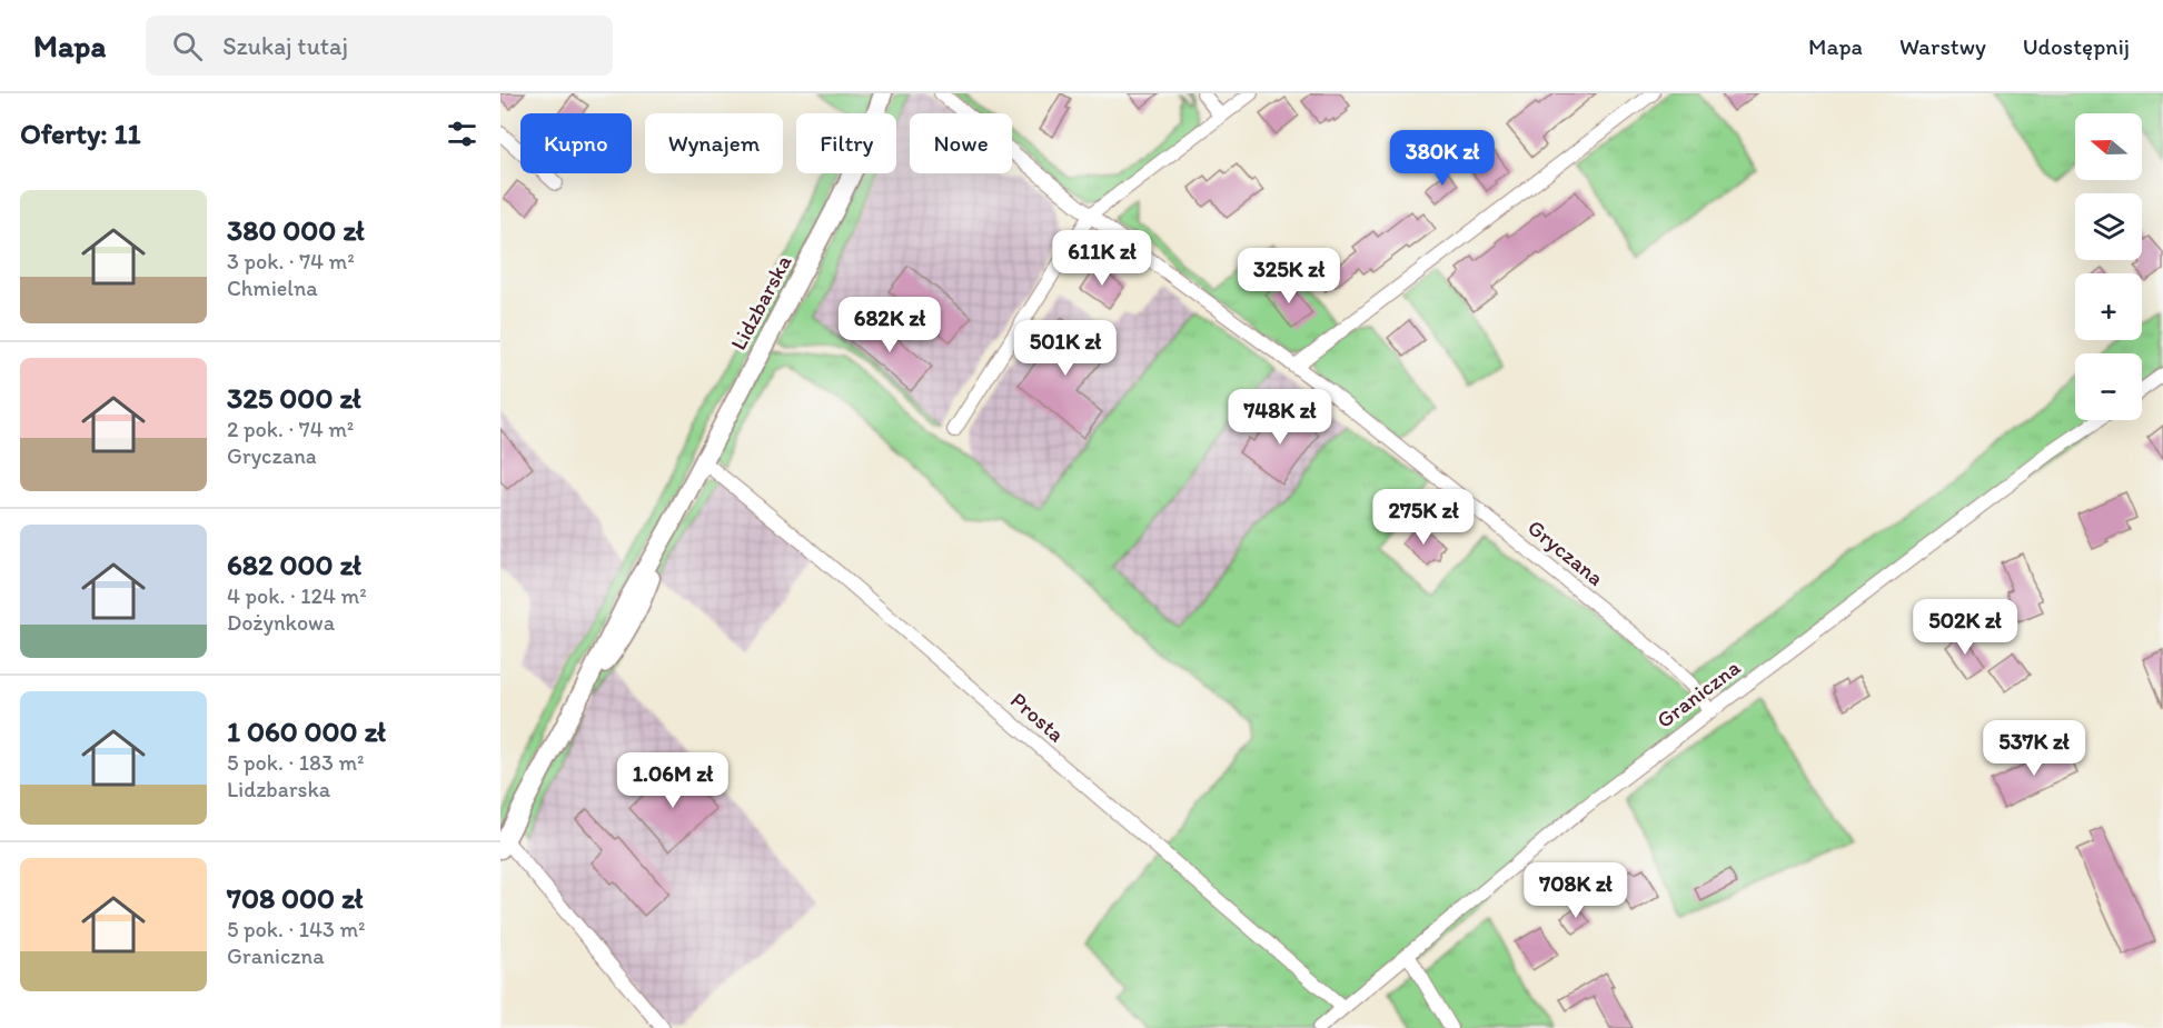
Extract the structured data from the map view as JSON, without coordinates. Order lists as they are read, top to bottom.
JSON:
{
  "streets": {
    "main road": ["Lidzbarska"],
    "street": ["Gryczana", "Graniczna", "Prosta"]
  },
  "crossings": [
    ["Lidzbarska", "Prosta"],
    ["Gryczana", "Graniczna"],
    ["Graniczna", "Prosta"]
  ],
  "north": "left",
  "page": {
    "header": "Mapa",
    "search": "Szukaj tutaj",
    "nav": ["Mapa", "Warstwy", "Udostępnij"],
    "heading": "Oferty: 11",
    "map_buttons": ["+", "−"],
    "chip": [
      "Kupno",
      "Wynajem",
      "Filtry",
      "Nowe"
    ],
    "price": [
      "380K zł",
      "611K zł",
      "325K zł",
      "682K zł",
      "501K zł",
      "748K zł",
      "275K zł",
      "502K zł",
      "537K zł",
      "1.06M zł",
      "708K zł"
    ],
    "list": [
      {
        "name": "380 000 zł",
        "note": "3 pok. · 74 m² · Chmielna"
      },
      {
        "name": "325 000 zł",
        "note": "2 pok. · 74 m² · Gryczana"
      },
      {
        "name": "682 000 zł",
        "note": "4 pok. · 124 m² · Dożynkowa"
      },
      {
        "name": "1 060 000 zł",
        "note": "5 pok. · 183 m² · Lidzbarska"
      },
      {
        "name": "708 000 zł",
        "note": "5 pok. · 143 m² · Graniczna"
      }
    ]
  }
}
